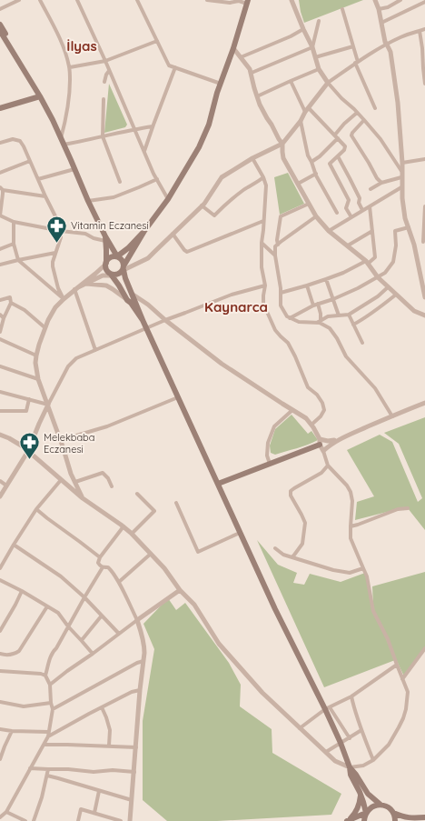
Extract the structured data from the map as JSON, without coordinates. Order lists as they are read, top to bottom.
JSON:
{
  "districts": ["İlyas", "Kaynarca"],
  "places": {
    "pharmacy": ["Vitamin Eczanesi", "Melekbaba Eczanesi"]
  }
}
